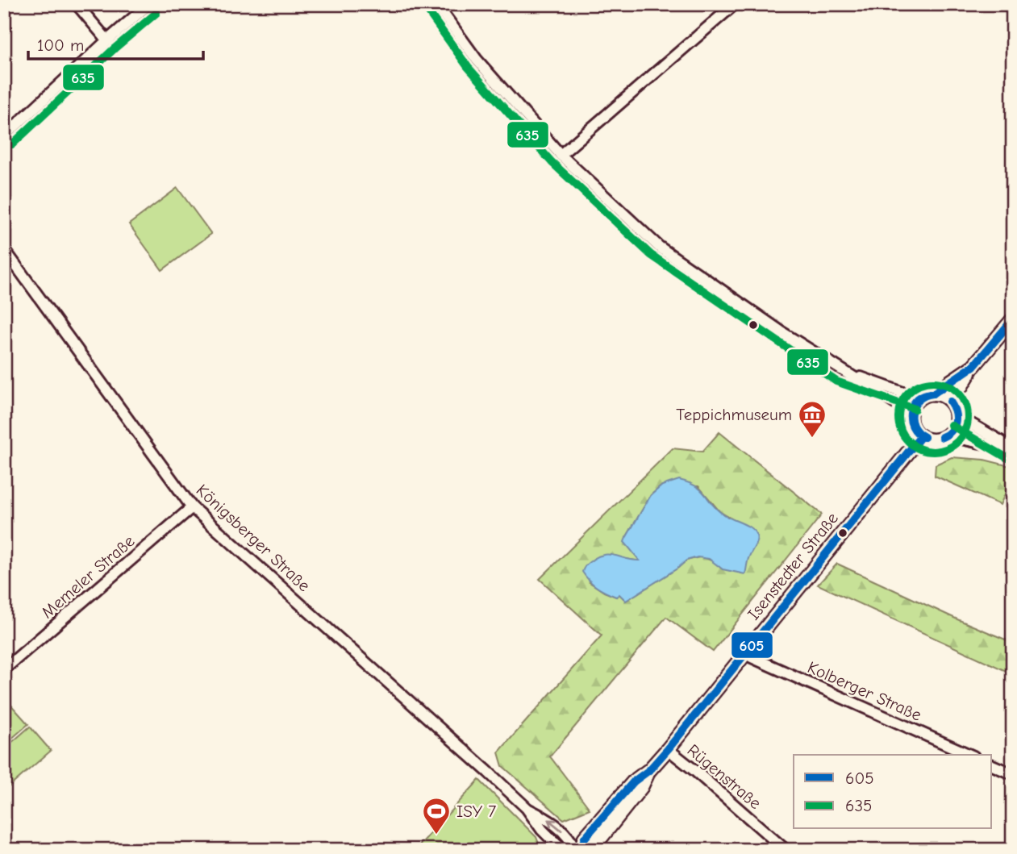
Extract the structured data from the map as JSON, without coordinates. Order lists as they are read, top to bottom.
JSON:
{
  "streets": {
    "street": [
      "Königsberger Straße",
      "Isenstedter Straße",
      "Memeler Straße",
      "Kolberger Straße",
      "Rügenstraße"
    ]
  },
  "crossings": [
    ["Königsberger Straße", "Memeler Straße"],
    ["Isenstedter Straße", "Kolberger Straße"],
    ["Isenstedter Straße", "Rügenstraße"]
  ],
  "places": {
    "museum": ["Teppichmuseum"],
    "sports": ["ISY 7"]
  },
  "lines": ["transit line 635", "transit line 605"],
  "legend": ["605", "635"],
  "scale_bar": "100 m"
}
